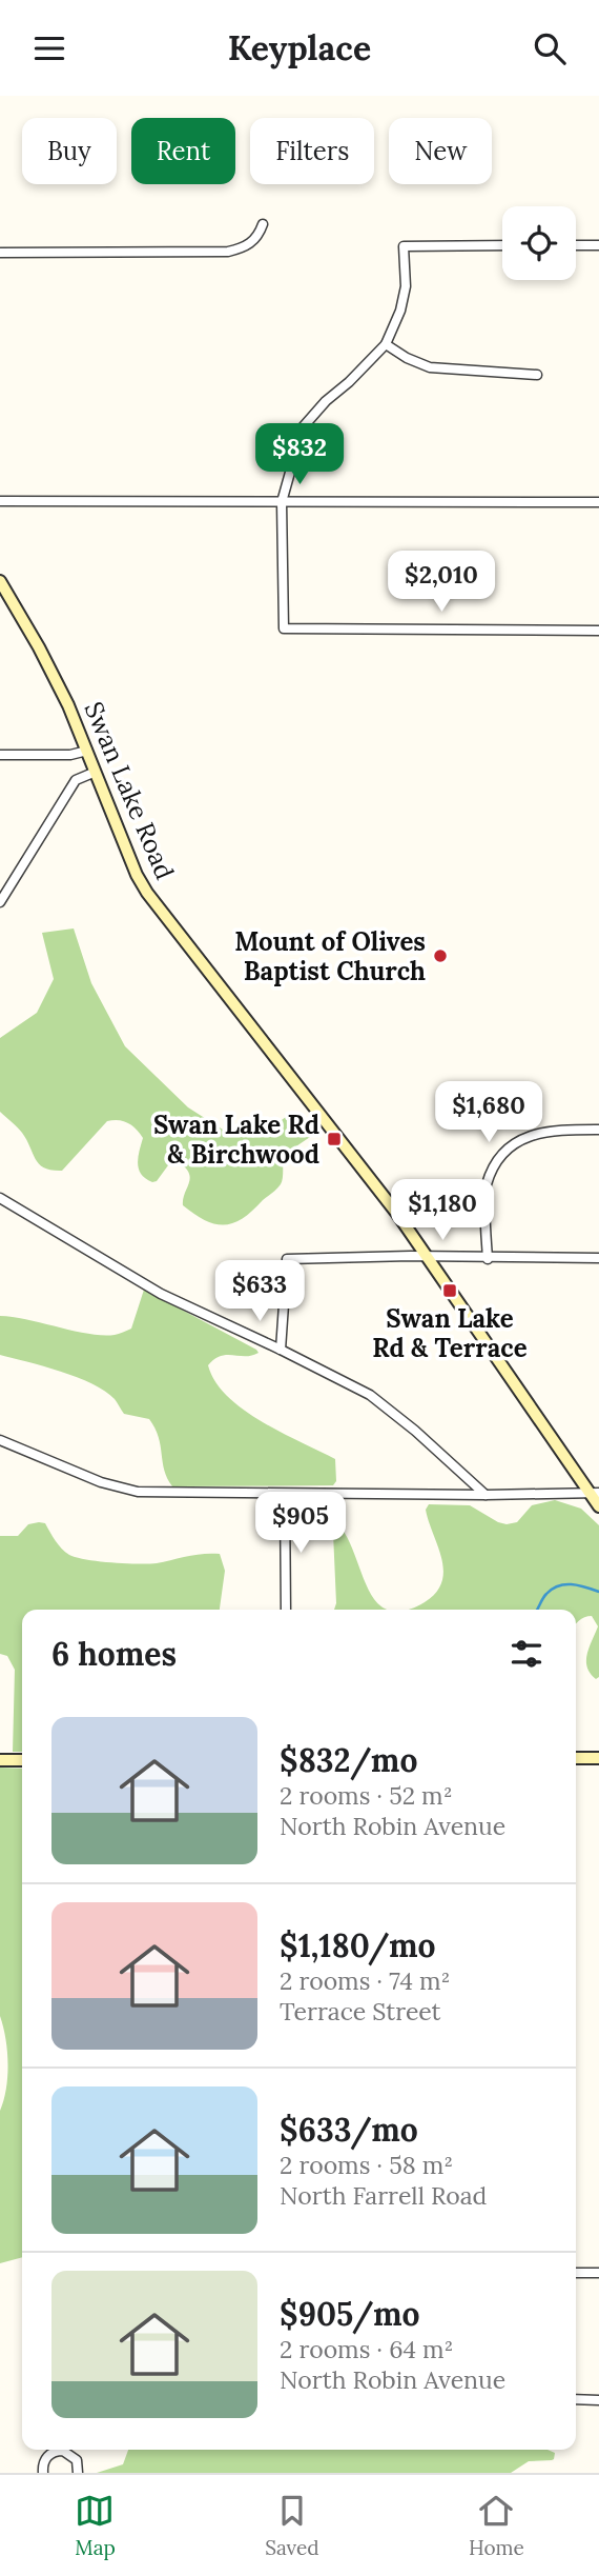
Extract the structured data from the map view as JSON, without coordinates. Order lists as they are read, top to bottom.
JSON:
{
  "streets": {
    "street": ["Swan Lake Road"]
  },
  "places": {
    "other": ["Mount of Olives Baptist Church"],
    "transit": ["Swan Lake Rd & Birchwood", "Swan Lake Rd & Terrace"]
  },
  "page": {
    "header": "Keyplace",
    "chip": [
      "Buy",
      "Rent",
      "Filters",
      "New"
    ],
    "price": [
      "$832",
      "$2,010",
      "$1,680",
      "$1,180",
      "$633",
      "$905"
    ],
    "heading": "6 homes",
    "list": [
      {
        "name": "$832/mo",
        "note": "2 rooms · 52 m² · North Robin Avenue"
      },
      {
        "name": "$1,180/mo",
        "note": "2 rooms · 74 m² · Terrace Street"
      },
      {
        "name": "$633/mo",
        "note": "2 rooms · 58 m² · North Farrell Road"
      },
      {
        "name": "$905/mo",
        "note": "2 rooms · 64 m² · North Robin Avenue"
      }
    ],
    "tabs": ["Map", "Saved", "Home"]
  }
}
